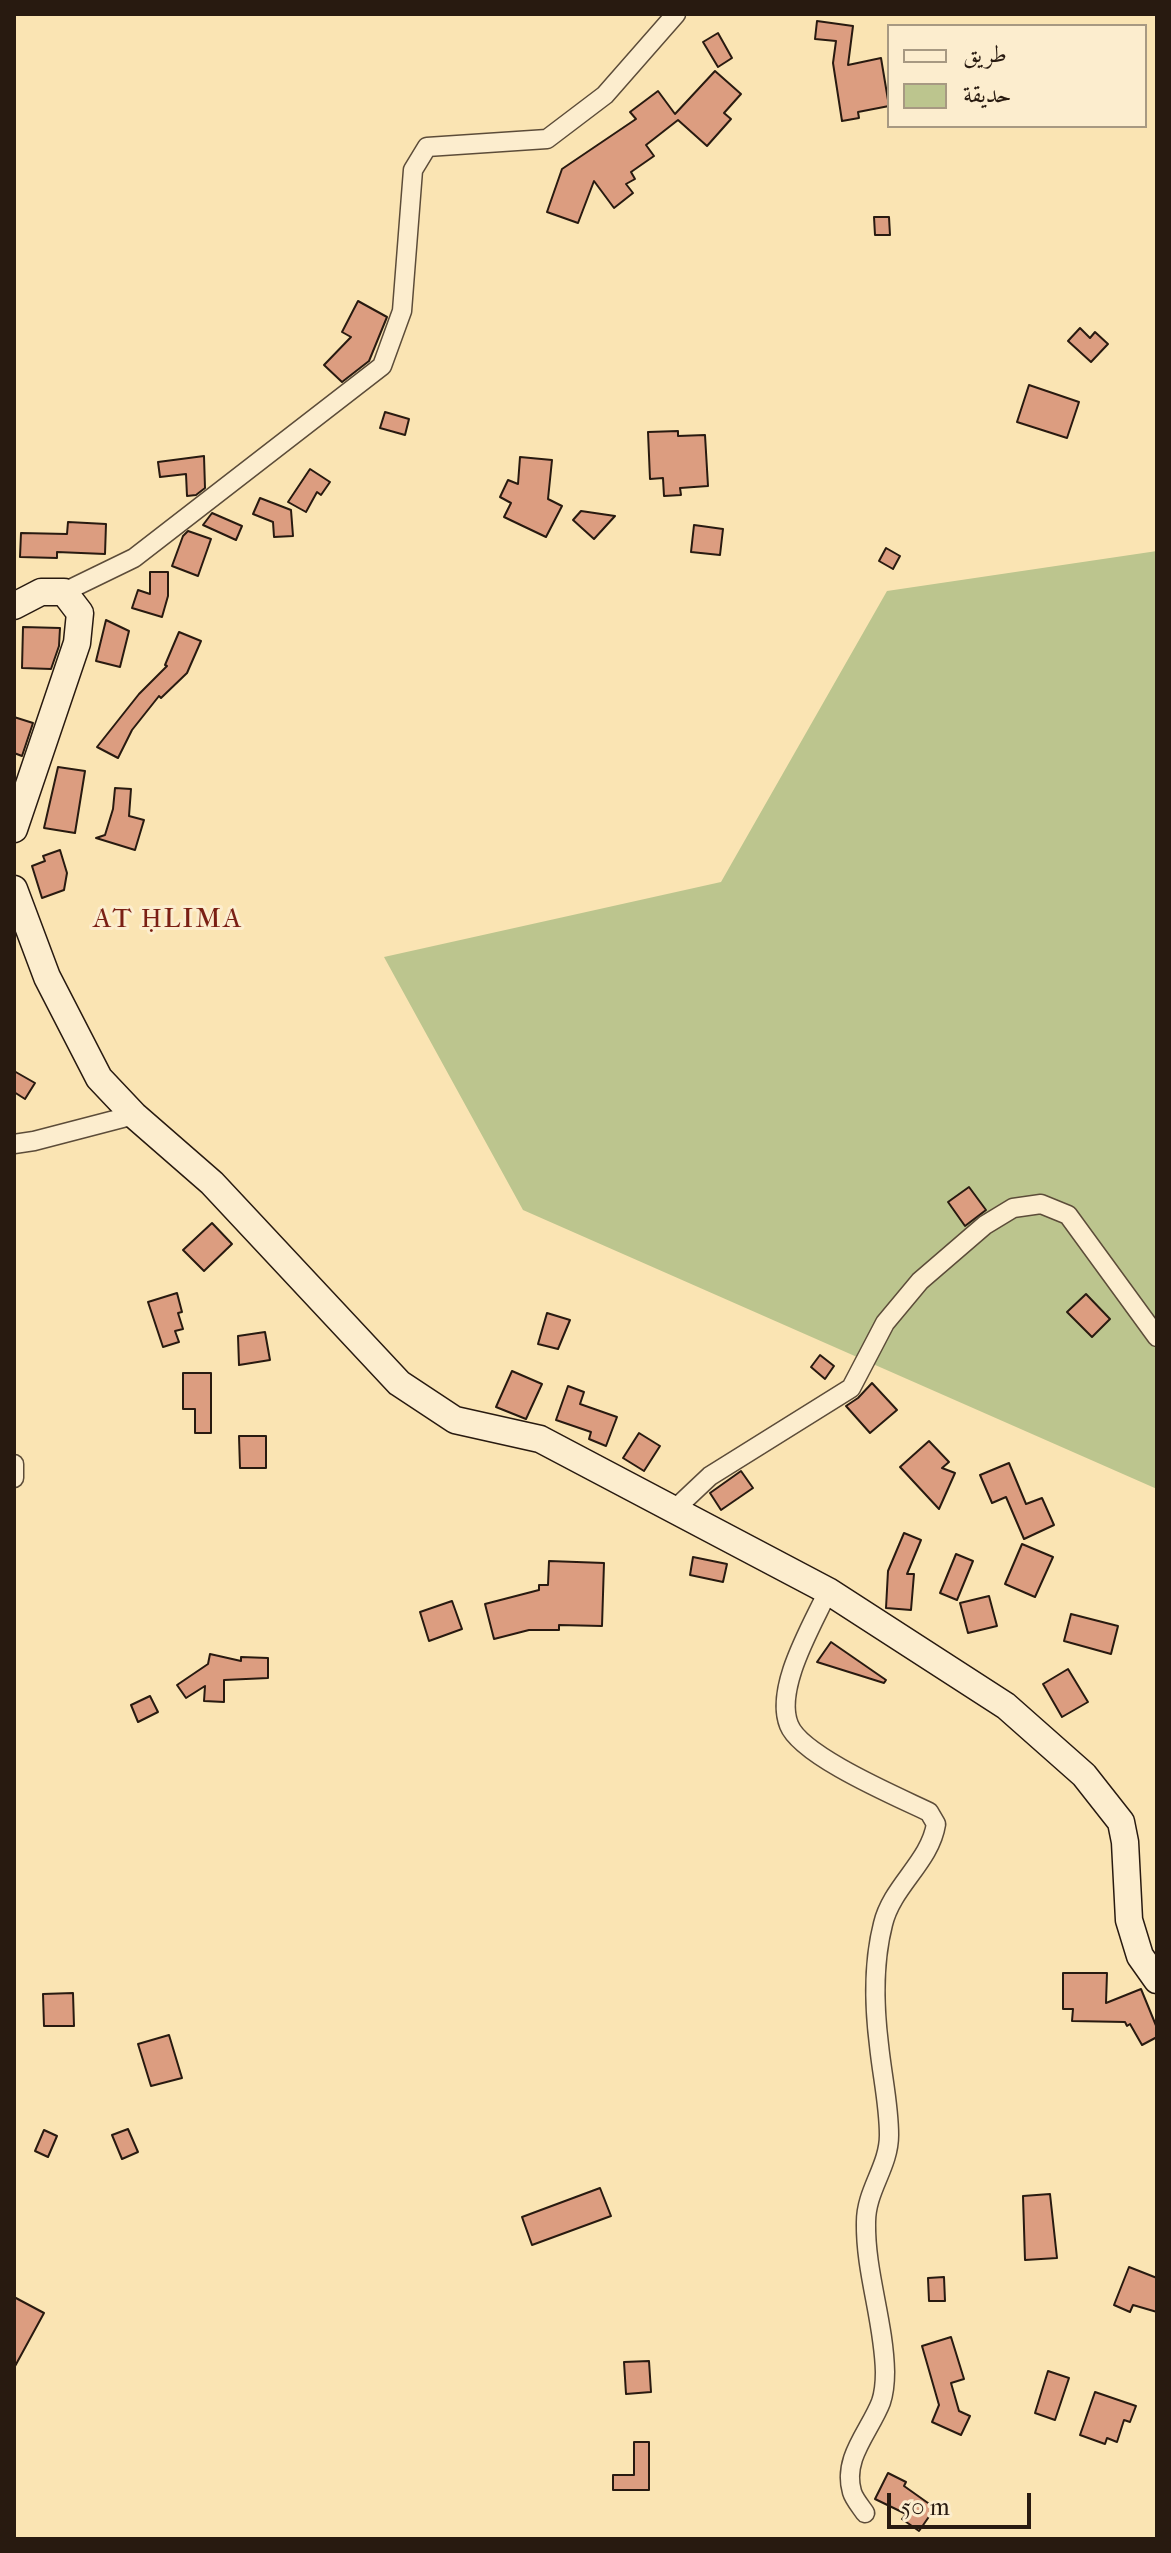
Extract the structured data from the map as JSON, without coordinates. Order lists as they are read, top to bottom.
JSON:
{
  "districts": ["AT ḤLIMA"],
  "legend": ["طريق", "حديقة"],
  "scale_bar": "50 m"
}
